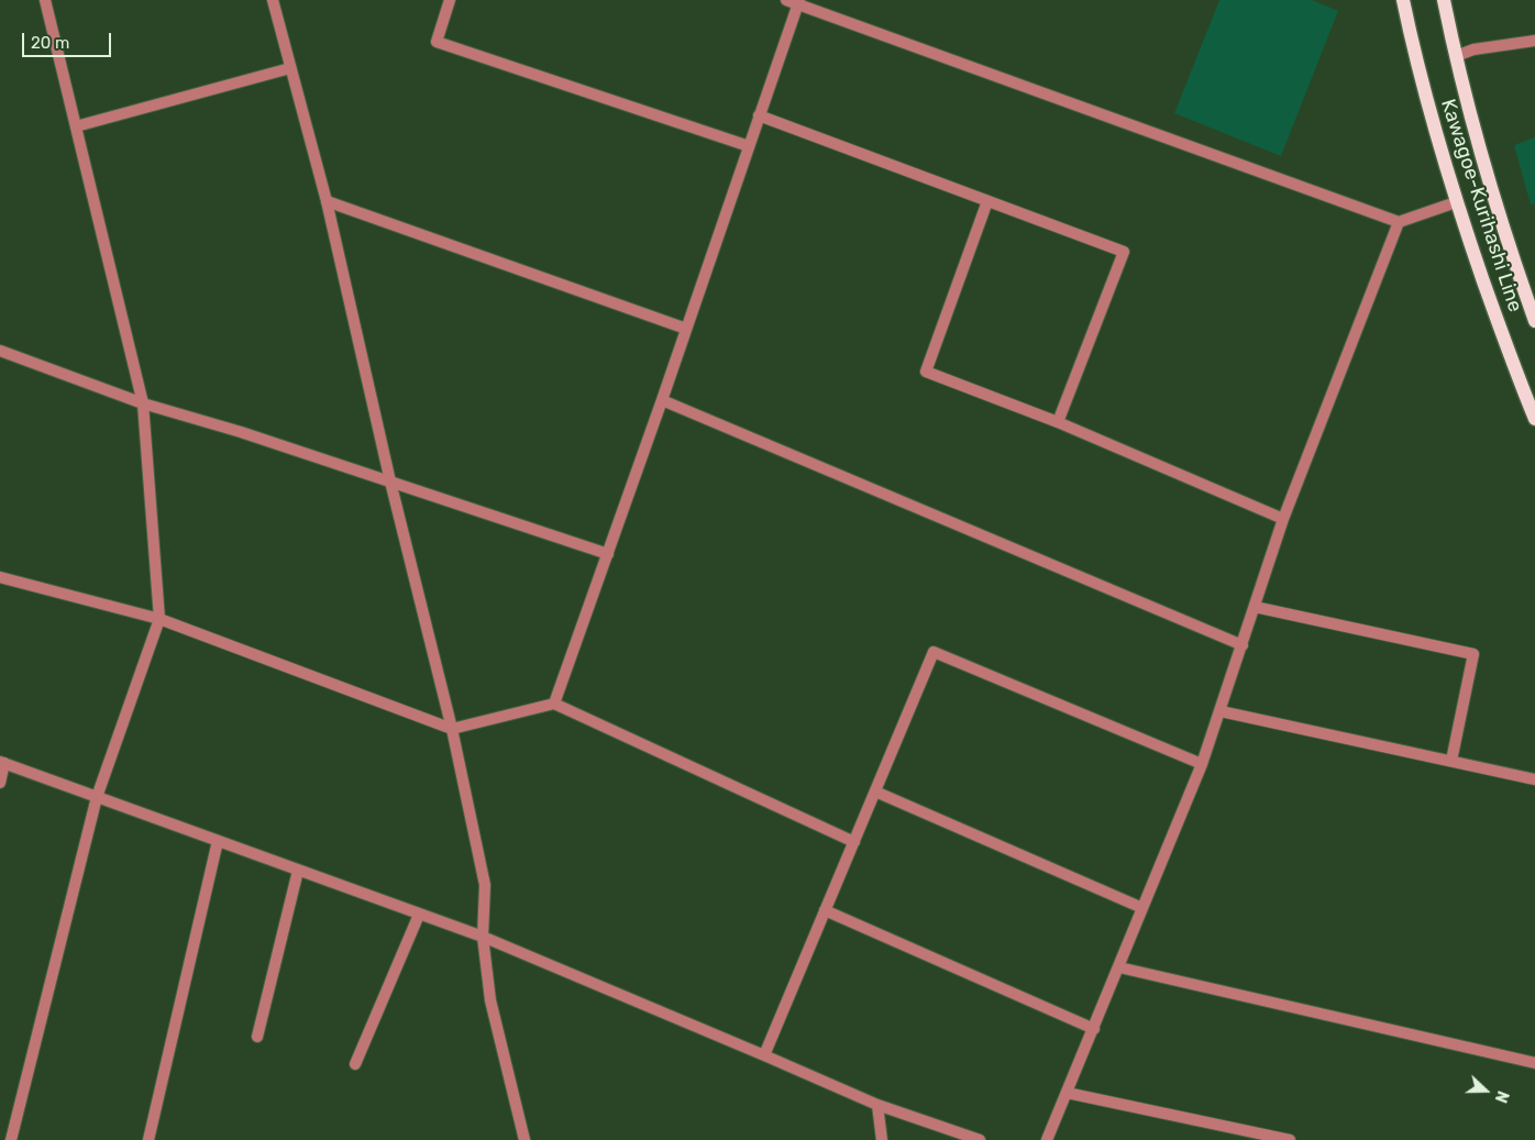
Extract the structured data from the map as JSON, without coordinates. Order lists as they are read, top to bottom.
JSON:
{
  "streets": {
    "main road": ["Kawagoe-Kurihashi Line"]
  },
  "scale_bar": "20 m",
  "north": "right"
}
